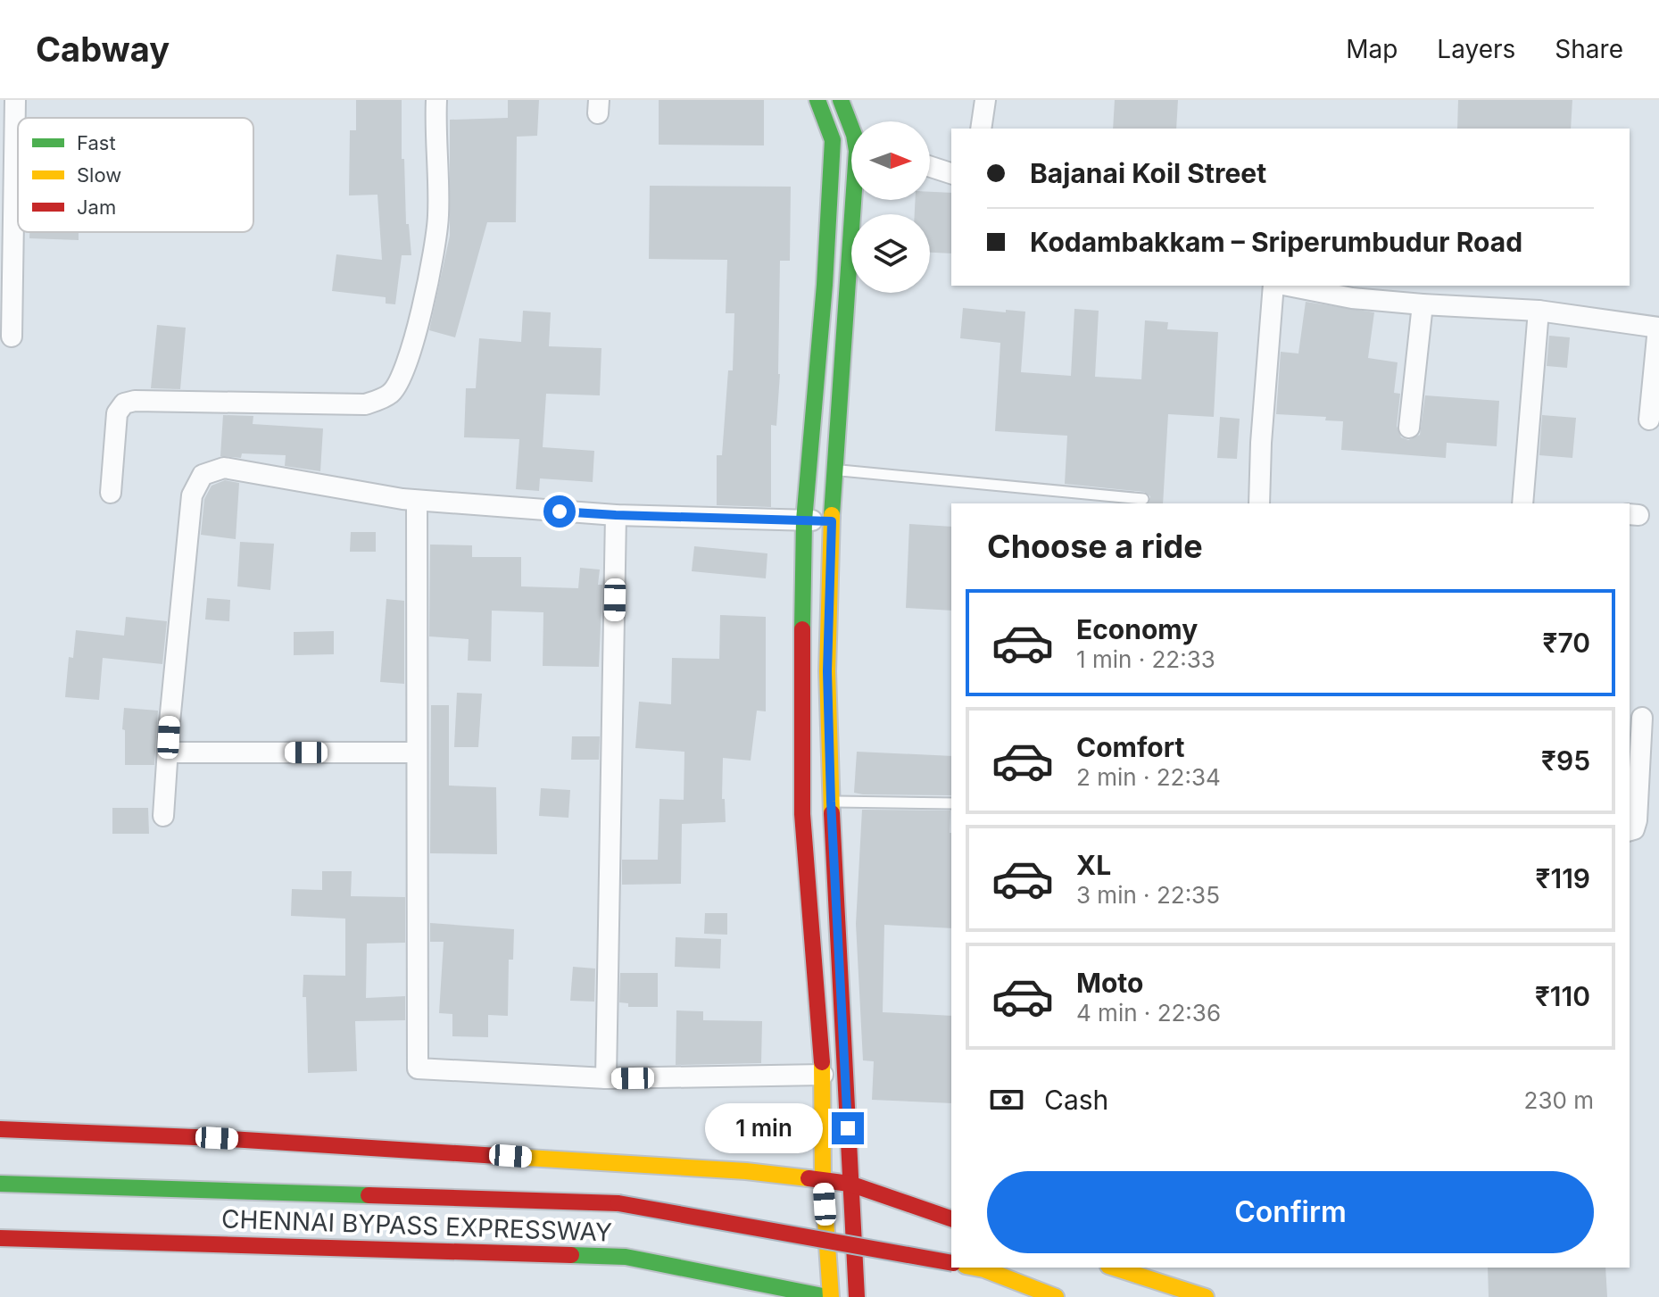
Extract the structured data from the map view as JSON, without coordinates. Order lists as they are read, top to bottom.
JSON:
{
  "streets": {
    "main road": ["CHENNAI BYPASS EXPRESSWAY"]
  },
  "legend": ["Fast", "Slow", "Jam"],
  "north": "right",
  "page": {
    "header": "Cabway",
    "nav": ["Map", "Layers", "Share"],
    "banner": ["Bajanai Koil Street", "Kodambakkam – Sriperumbudur Road"],
    "heading": "Choose a ride",
    "list": [
      {
        "name": "Economy",
        "note": "1 min · 22:33",
        "value": "₹70"
      },
      {
        "name": "Comfort",
        "note": "2 min · 22:34",
        "value": "₹95"
      },
      {
        "name": "XL",
        "note": "3 min · 22:35",
        "value": "₹119"
      },
      {
        "name": "Moto",
        "note": "4 min · 22:36",
        "value": "₹110"
      }
    ],
    "pay": ["Cash", "230 m"],
    "bubble": "1 min",
    "buttons": "Confirm"
  }
}
